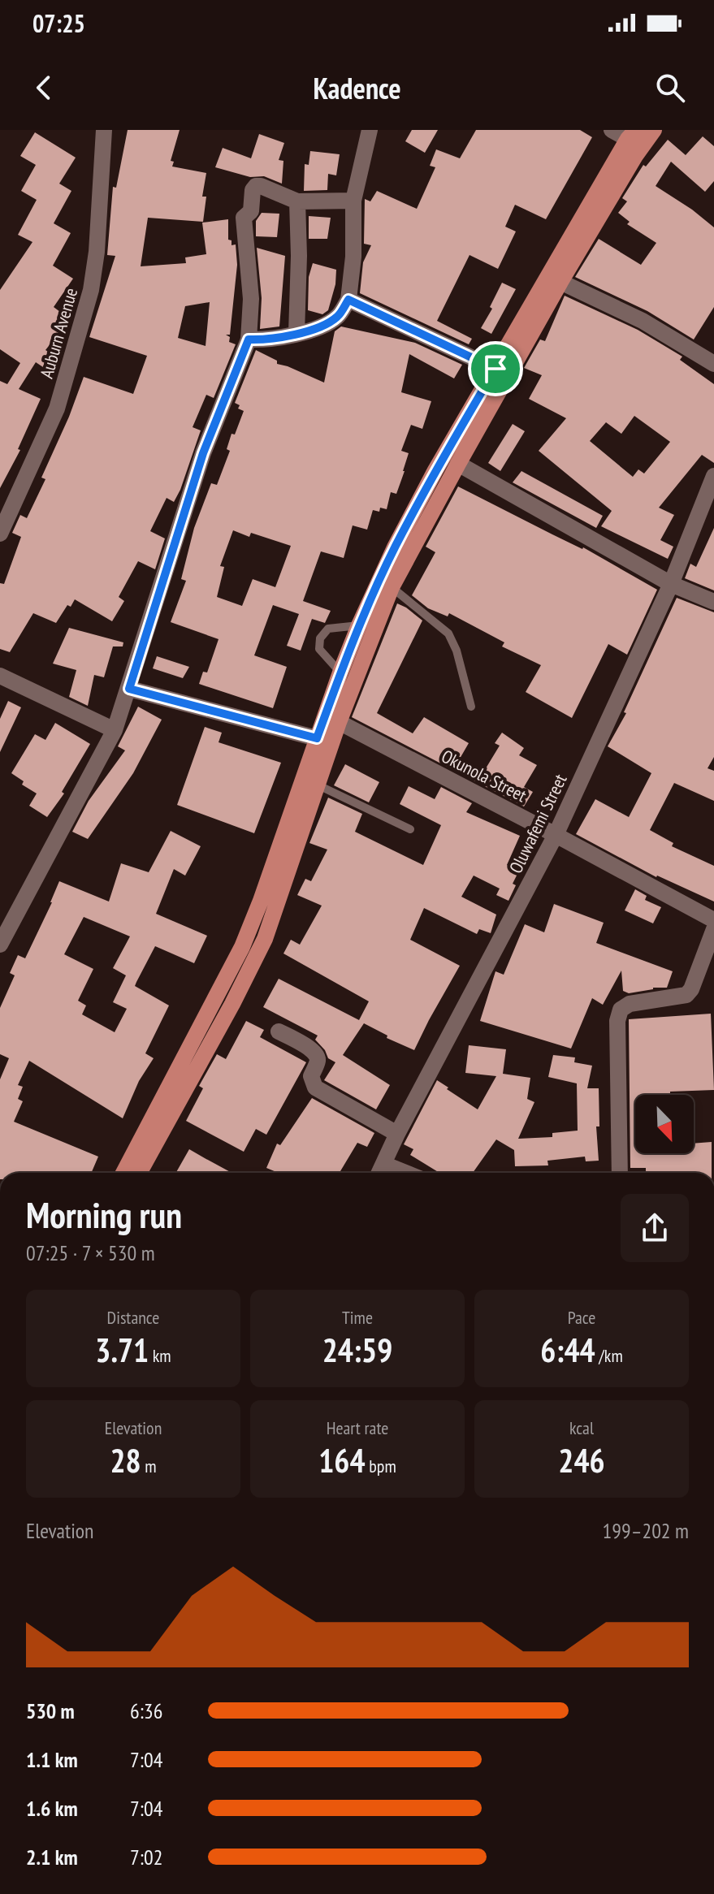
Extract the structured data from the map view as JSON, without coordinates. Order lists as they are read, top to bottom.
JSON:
{
  "streets": {
    "street": ["Auburn Avenue", "Okunola Street", "Oluwafemi Street"]
  },
  "crossings": [
    ["Okunola Street", "Oluwafemi Street"]
  ],
  "north": "bottom right",
  "page": {
    "status": "07:25",
    "header": "Kadence",
    "heading": ["Morning run", "07:25 · 7 × 530 m"],
    "stats": [
      ["Distance", "3.71 km"],
      ["Time", "24:59"],
      ["Pace", "6:44 /km"],
      ["Elevation", "28 m"],
      ["Heart rate", "164 bpm"],
      ["kcal", "246"]
    ],
    "chart": ["Elevation", "199–202 m"],
    "list": [
      {
        "name": "530 m",
        "note": "6:36"
      },
      {
        "name": "1.1 km",
        "note": "7:04"
      },
      {
        "name": "1.6 km",
        "note": "7:04"
      },
      {
        "name": "2.1 km",
        "note": "7:02"
      }
    ]
  }
}
